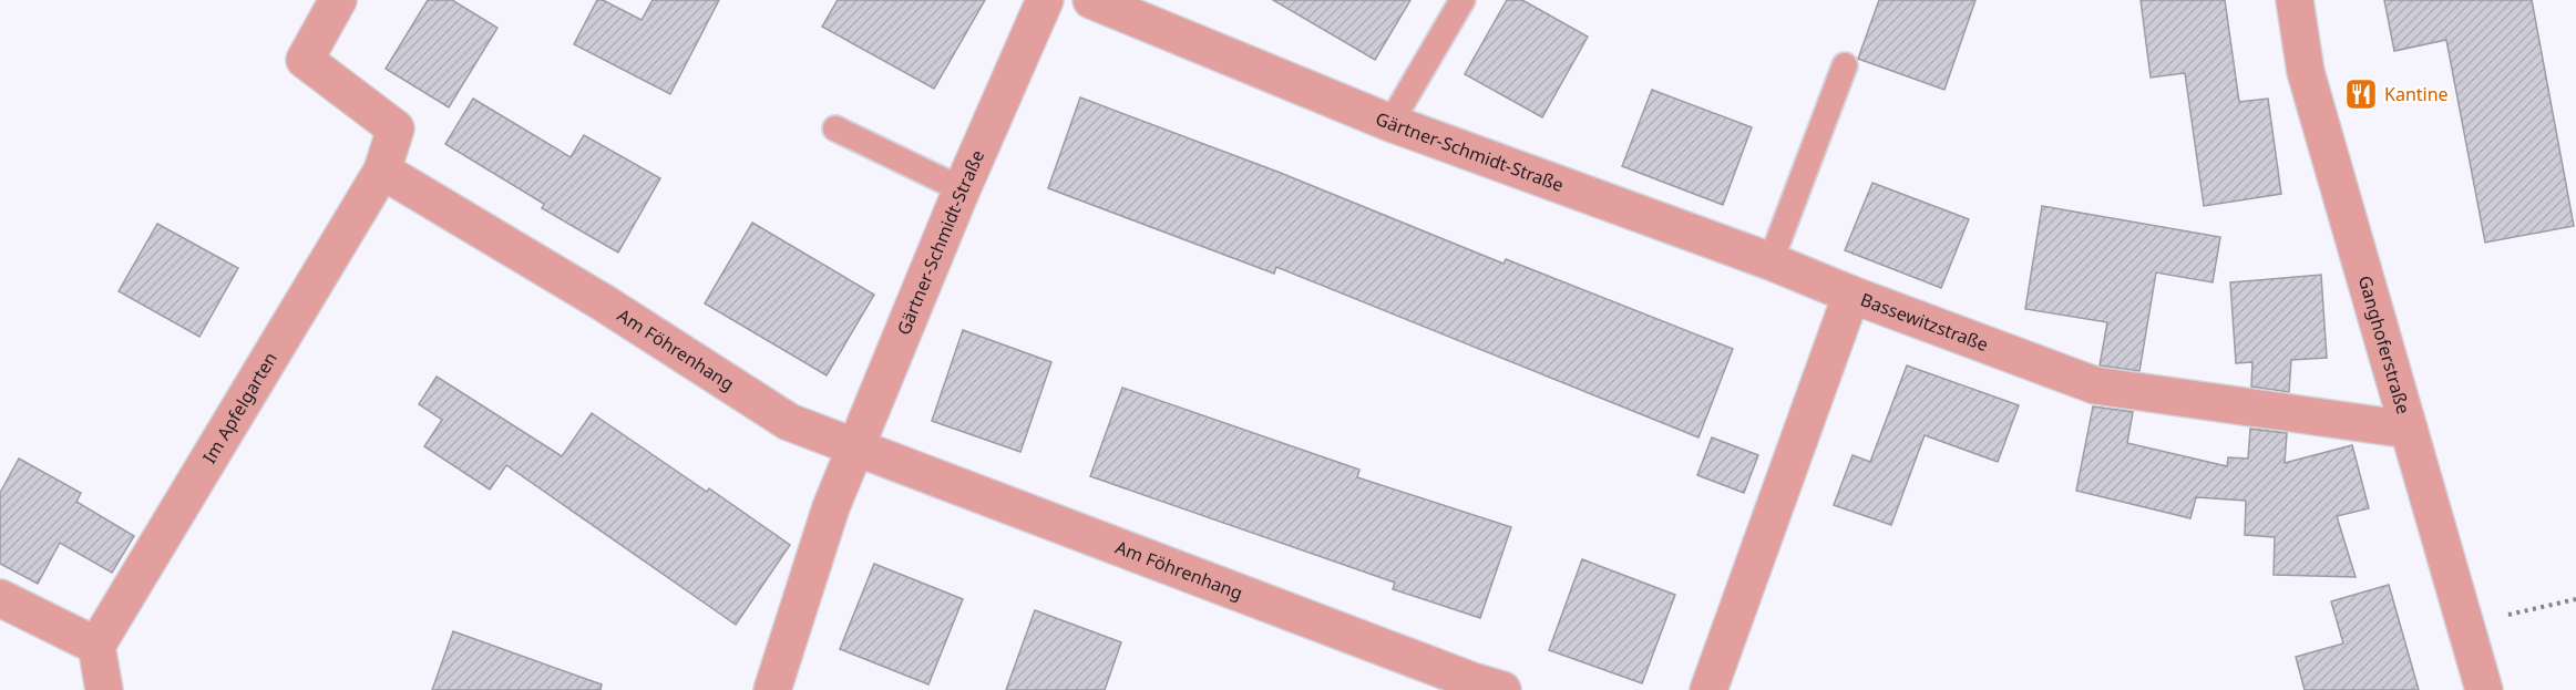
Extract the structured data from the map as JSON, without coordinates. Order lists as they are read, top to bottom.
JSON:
{
  "streets": {
    "street": [
      "Gärtner-Schmidt-Straße",
      "Bassewitzstraße",
      "Ganghoferstraße",
      "Am Föhrenhang",
      "Im Apfelgarten"
    ]
  },
  "crossings": [
    ["Gärtner-Schmidt-Straße", "Bassewitzstraße"],
    ["Gärtner-Schmidt-Straße", "Am Föhrenhang"],
    ["Bassewitzstraße", "Ganghoferstraße"],
    ["Am Föhrenhang", "Im Apfelgarten"]
  ],
  "places": {
    "restaurant": ["Kantine"]
  }
}
